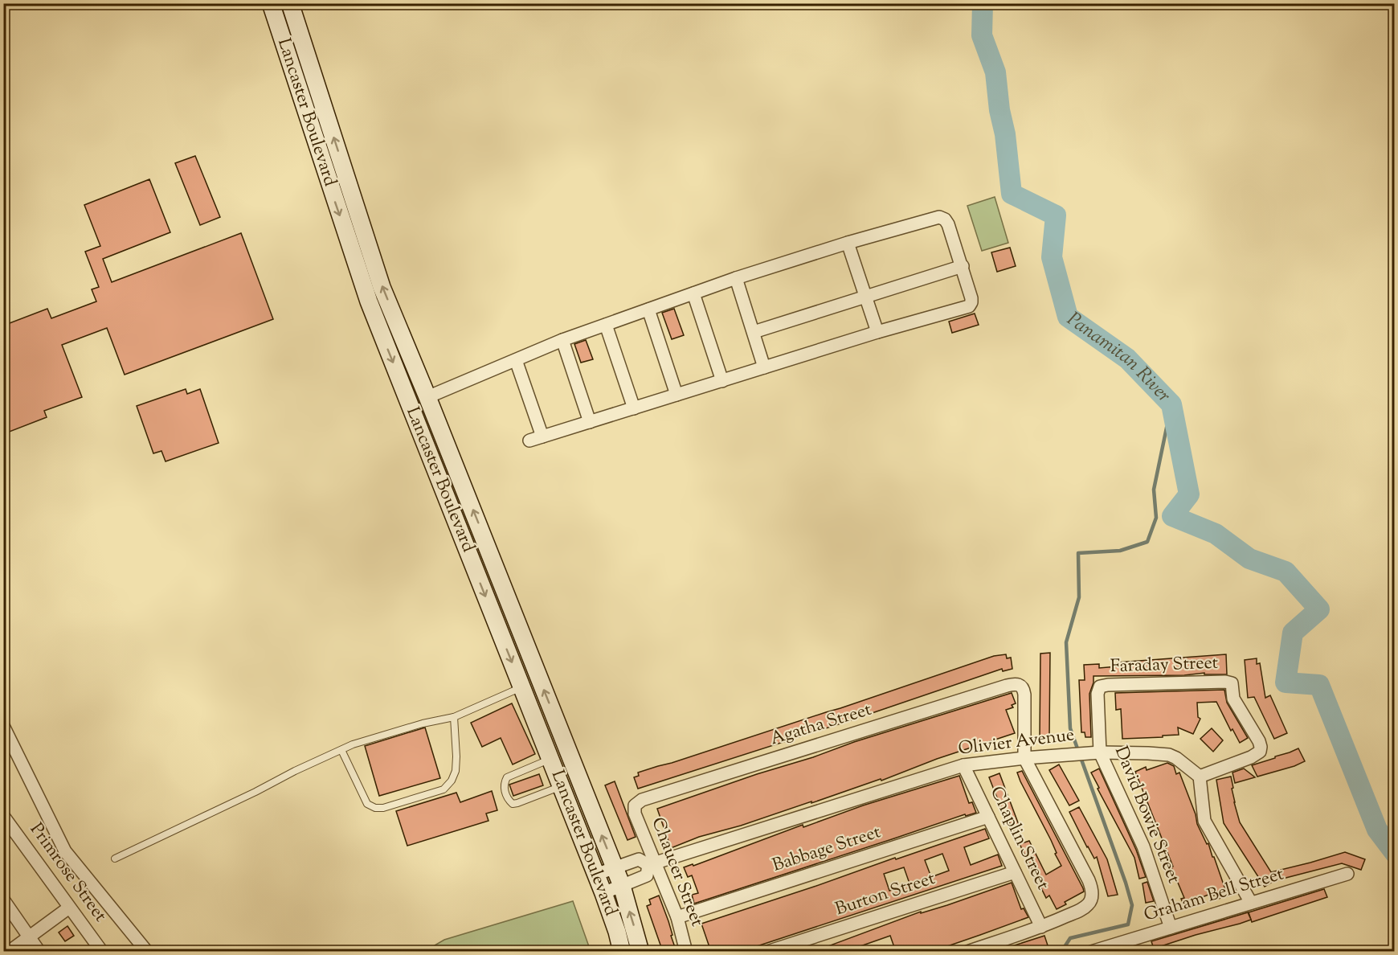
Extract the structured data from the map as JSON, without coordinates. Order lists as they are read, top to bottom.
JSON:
{
  "streets": {
    "main road": ["Lancaster Boulevard"],
    "street": [
      "Faraday Street",
      "Agatha Street",
      "Olivier Avenue",
      "David Bowie Street",
      "Chaplin Street",
      "Babbage Street",
      "Chaucer Street",
      "Primrose Street",
      "Burton Street",
      "Graham Bell Street"
    ]
  },
  "crossings": [
    ["Lancaster Boulevard", "Olivier Avenue"],
    ["Faraday Street", "Olivier Avenue"],
    ["Faraday Street", "David Bowie Street"],
    ["Agatha Street", "Olivier Avenue"],
    ["Agatha Street", "Chaucer Street"],
    ["Olivier Avenue", "David Bowie Street"],
    ["Olivier Avenue", "Chaplin Street"],
    ["Olivier Avenue", "Chaucer Street"],
    ["David Bowie Street", "Graham Bell Street"],
    ["Chaplin Street", "Babbage Street"],
    ["Chaplin Street", "Burton Street"],
    ["Babbage Street", "Chaucer Street"]
  ],
  "water": ["Panamitan River"]
}
